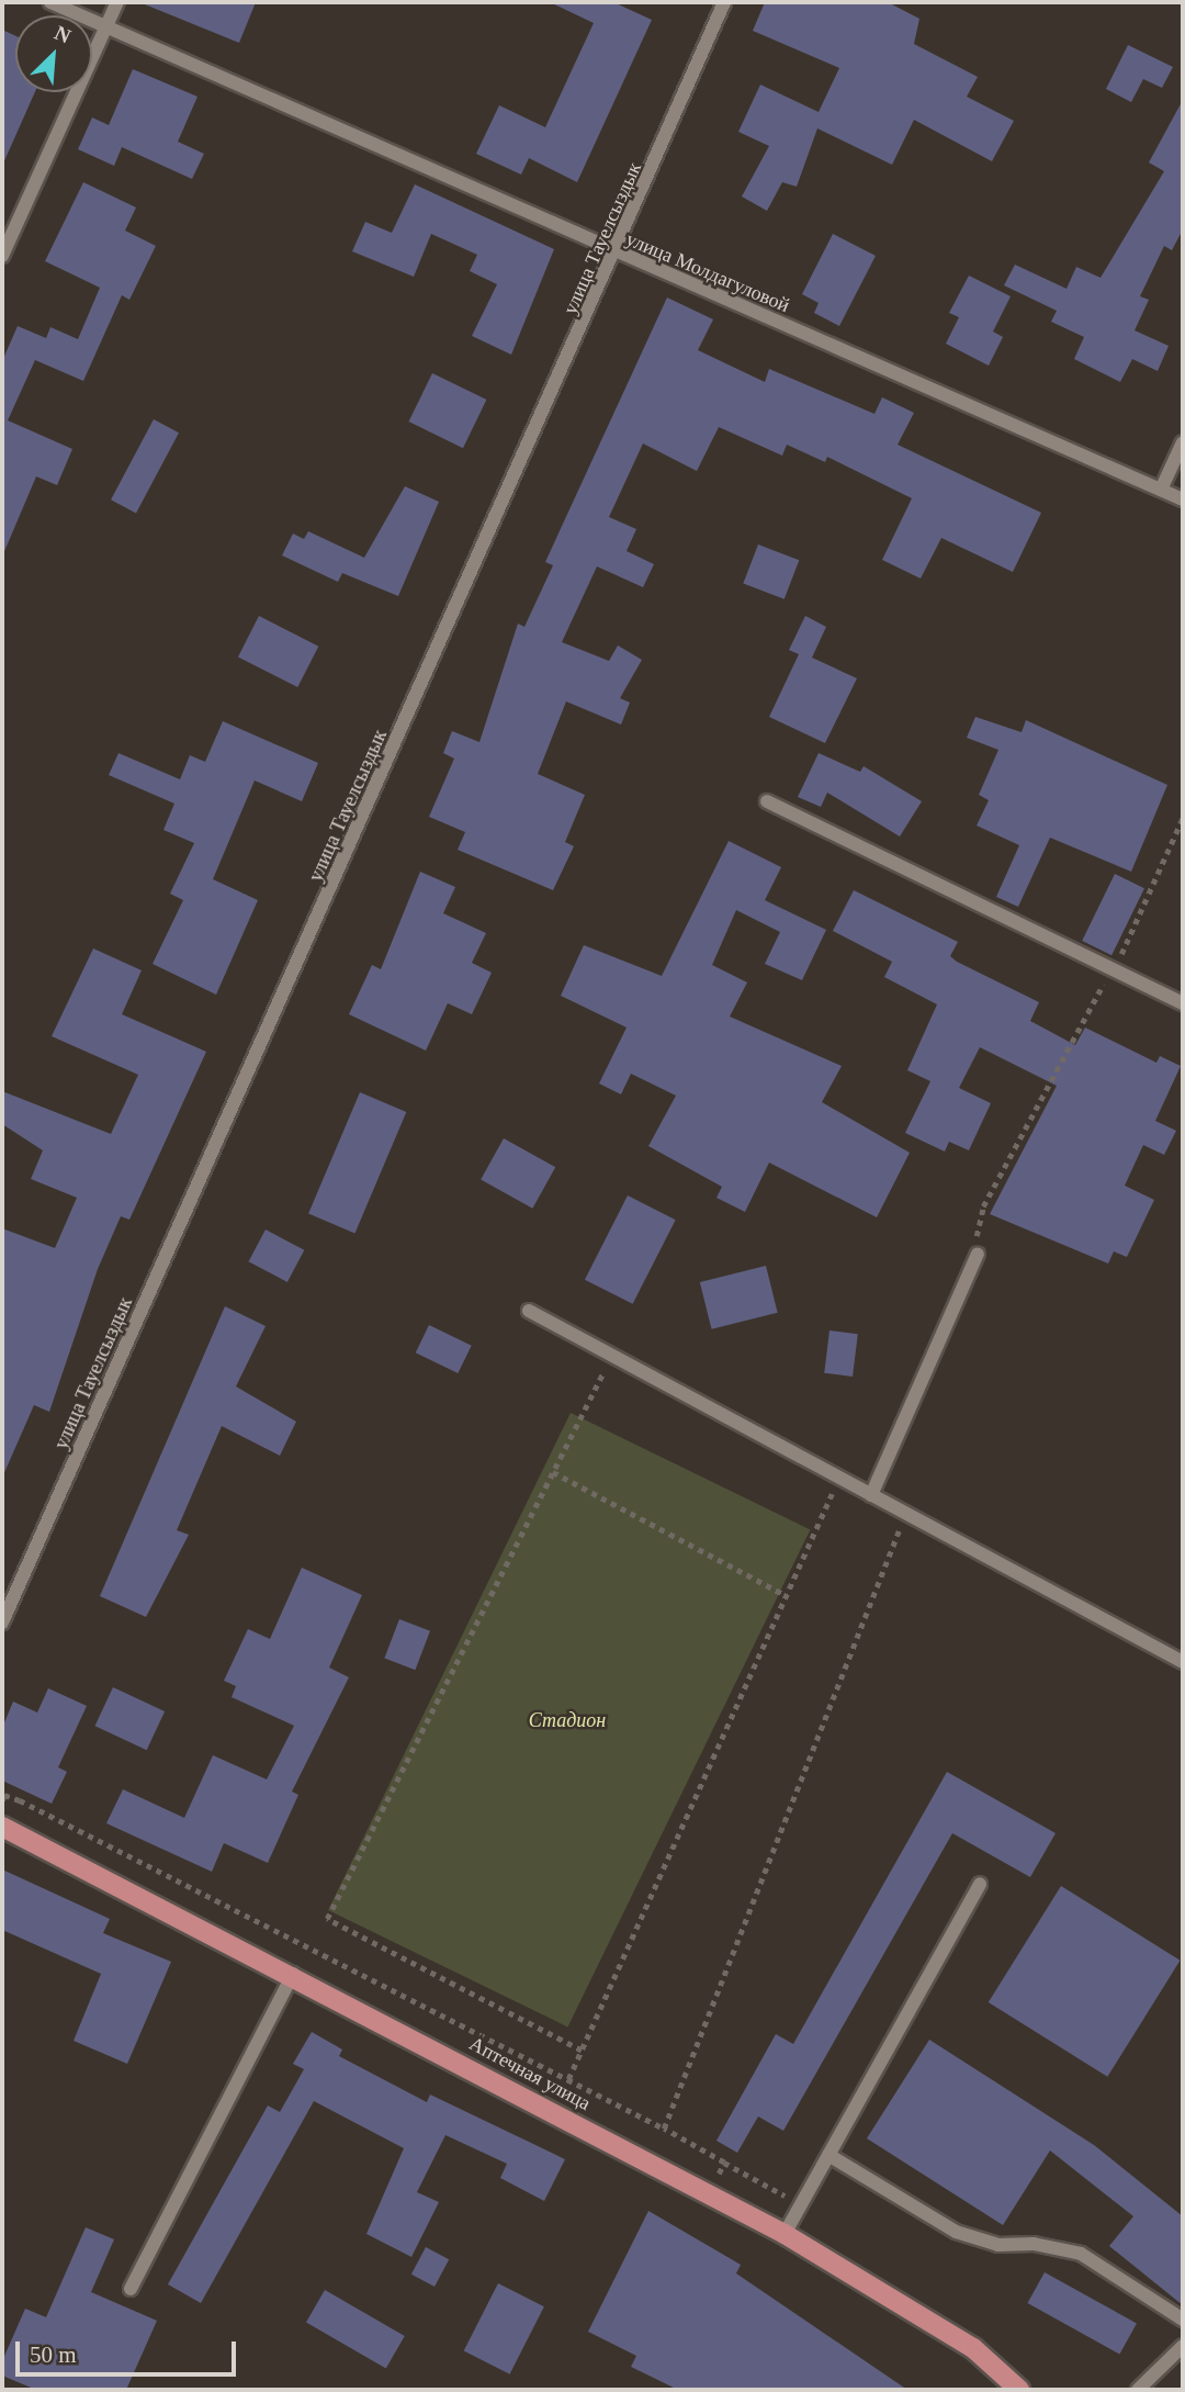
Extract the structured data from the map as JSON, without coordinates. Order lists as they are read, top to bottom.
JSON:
{
  "streets": {
    "main road": ["Аптечная улица"],
    "street": ["улица Тауелсыздык", "улица Молдагуловой"]
  },
  "crossings": [
    ["улица Тауелсыздык", "улица Молдагуловой"]
  ],
  "parks": ["Стадион"],
  "scale_bar": "50 m",
  "north": "top right"
}
